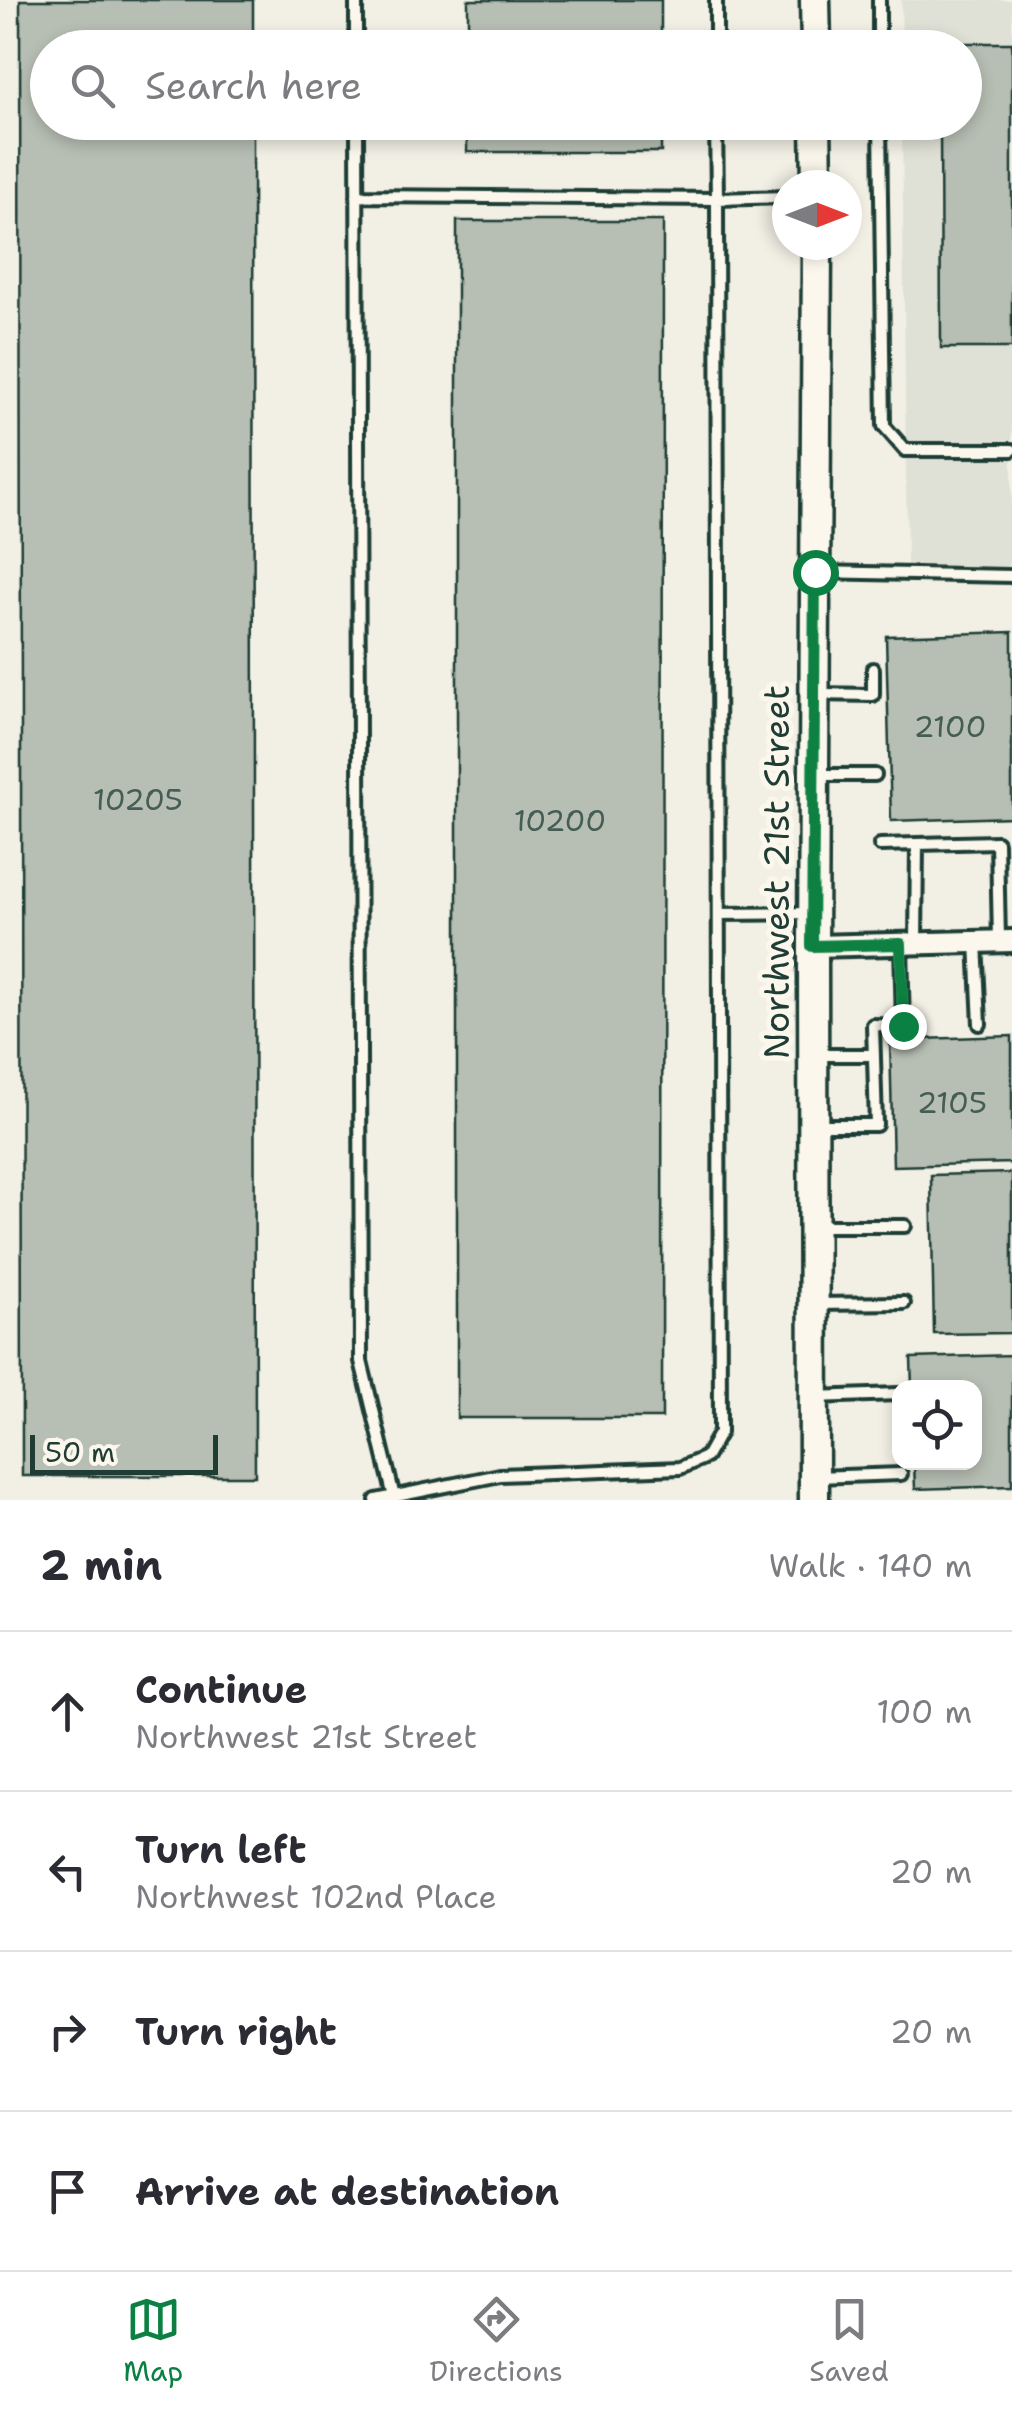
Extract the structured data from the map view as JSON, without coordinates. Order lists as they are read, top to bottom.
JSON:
{
  "streets": {
    "street": ["Northwest 21st Street"]
  },
  "house_numbers": [
    "2100",
    "10205",
    "10200",
    "2105"
  ],
  "scale_bar": "50 m",
  "north": "right",
  "page": {
    "search": "Search here",
    "scale": "50 m",
    "heading": ["2 min", "Walk · 140 m"],
    "list": [
      ["Continue", "Northwest 21st Street", "100 m"],
      ["Turn left", "Northwest 102nd Place", "20 m"],
      ["Turn right", "20 m"],
      "Arrive at destination"
    ],
    "nav": ["Map", "Directions", "Saved"]
  }
}
